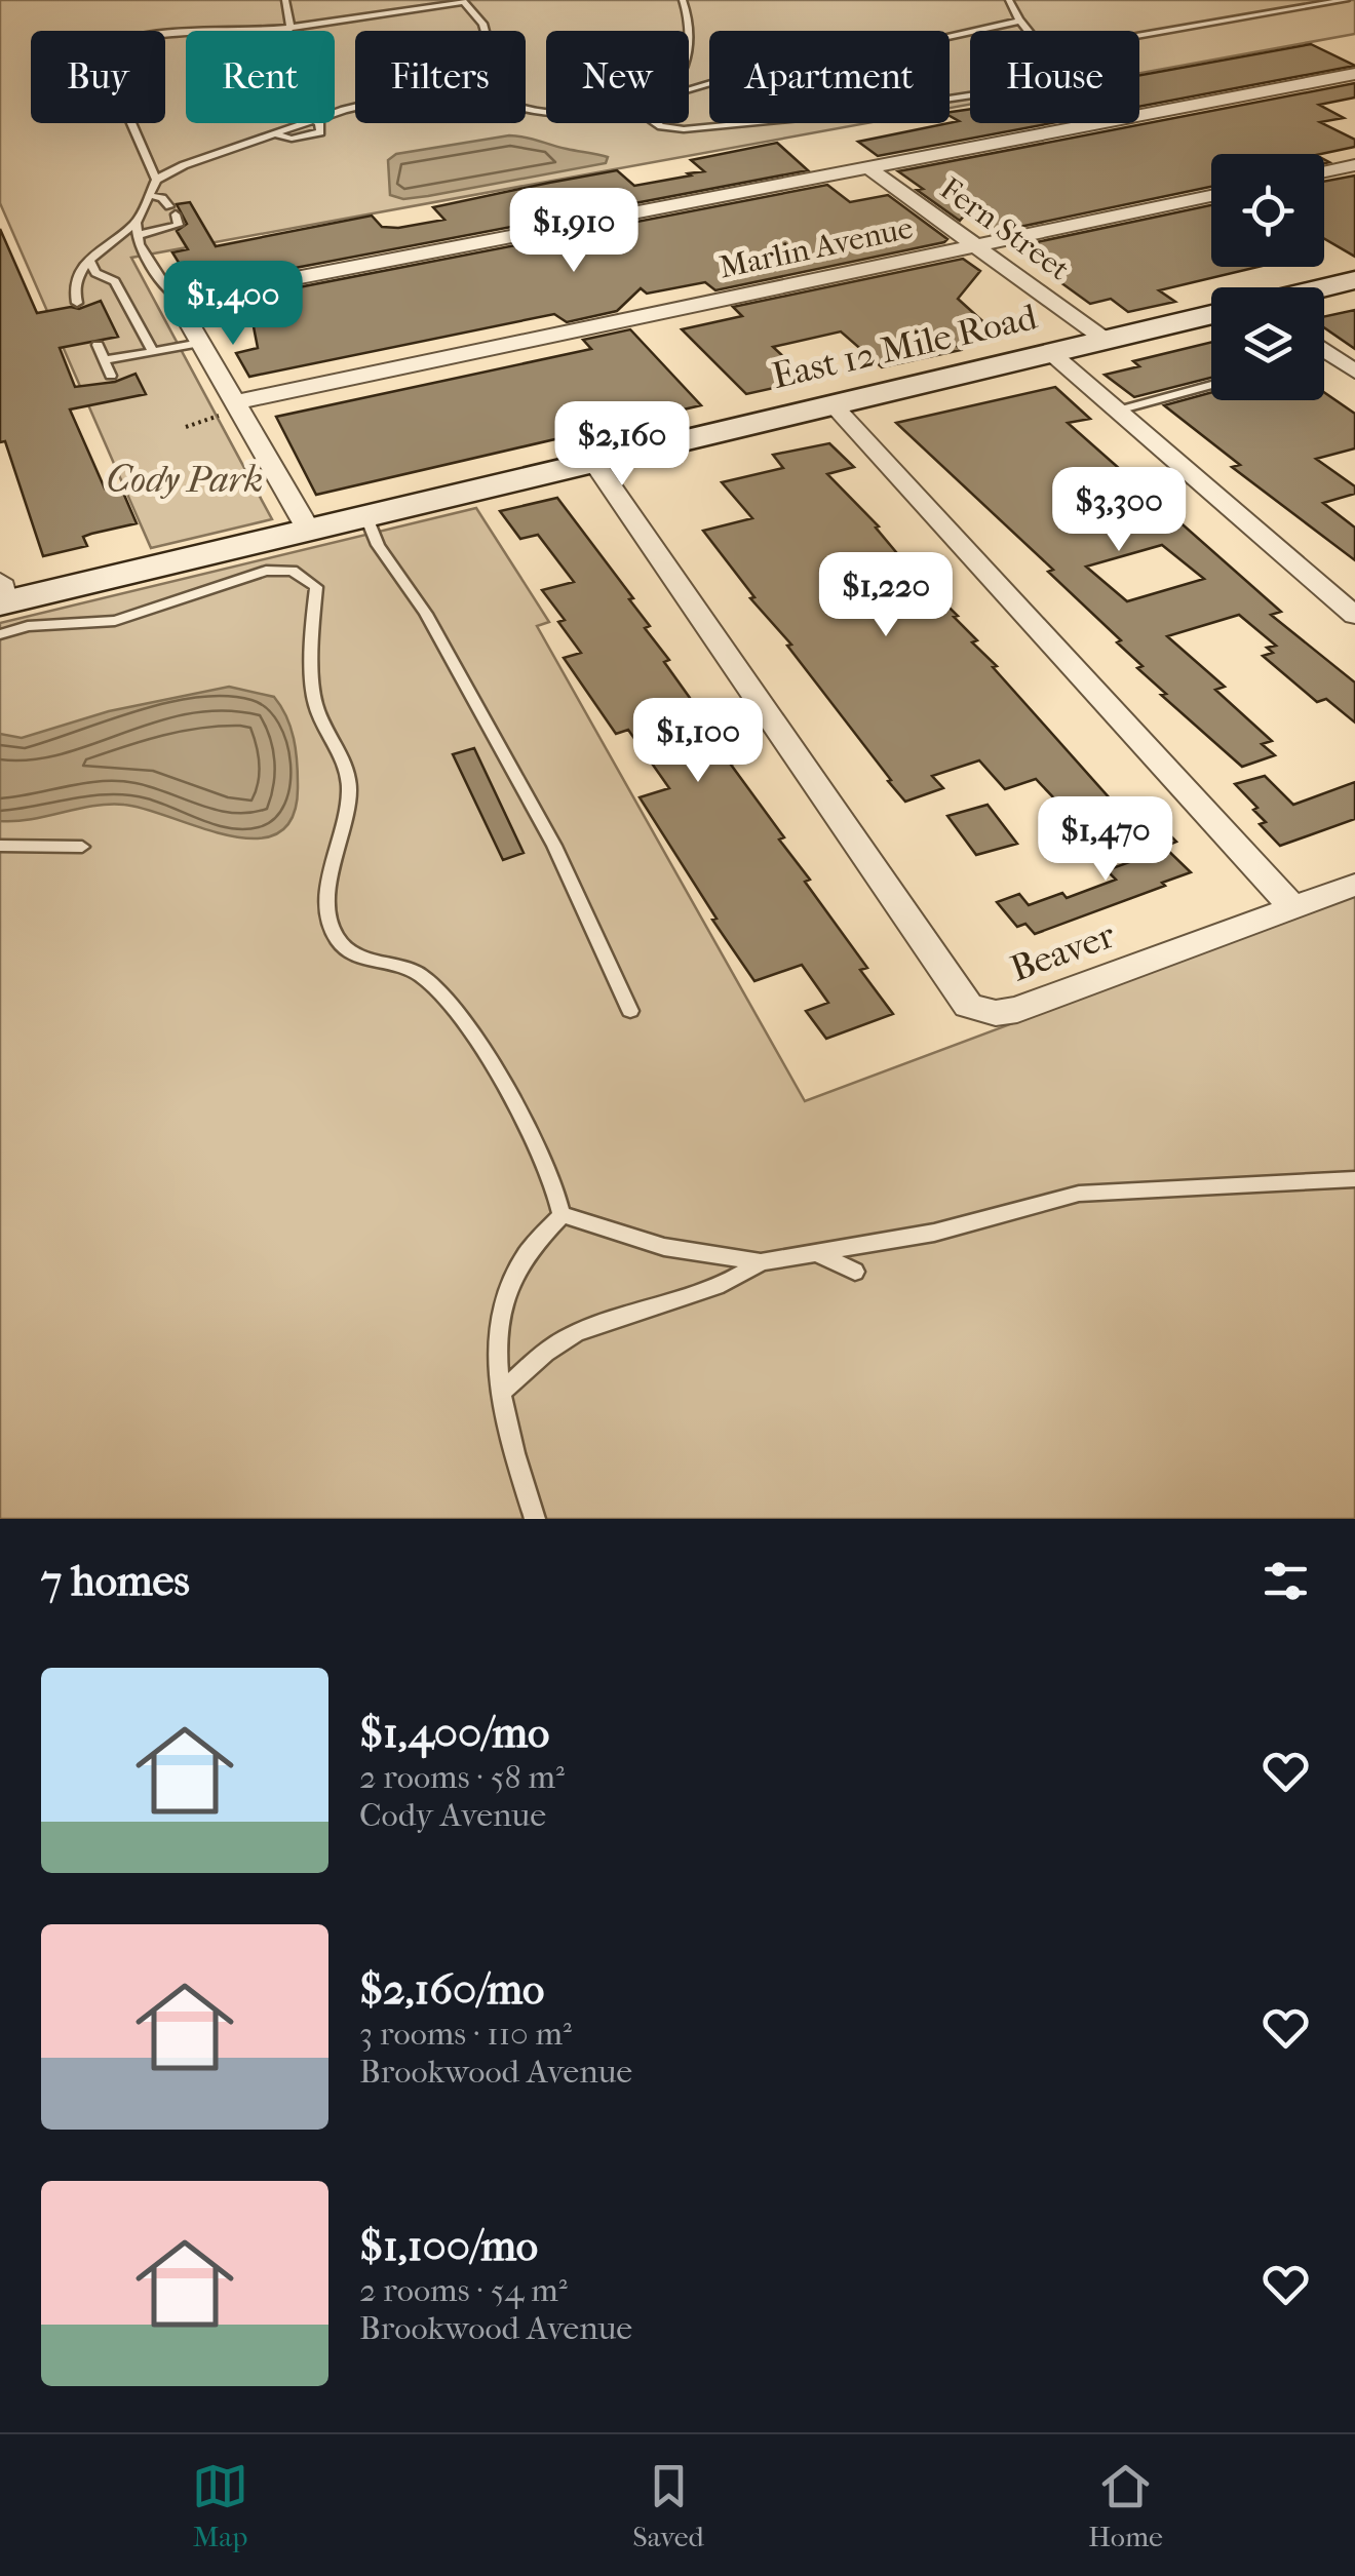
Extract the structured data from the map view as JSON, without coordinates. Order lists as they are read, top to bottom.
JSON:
{
  "streets": {
    "main road": ["East 12 Mile Road"],
    "street": ["Fern Street", "Marlin Avenue", "Beaver"]
  },
  "crossings": [
    ["Fern Street", "Marlin Avenue"],
    ["Fern Street", "East 12 Mile Road"],
    ["East 12 Mile Road", "Beaver"]
  ],
  "parks": ["Cody Park"],
  "page": {
    "chip": [
      "Buy",
      "Rent",
      "Filters",
      "New",
      "Apartment",
      "House"
    ],
    "price": [
      "$1,910",
      "$1,400",
      "$2,160",
      "$3,300",
      "$1,220",
      "$1,100",
      "$1,470"
    ],
    "heading": "7 homes",
    "list": [
      {
        "name": "$1,400/mo",
        "note": "2 rooms · 58 m² · Cody Avenue"
      },
      {
        "name": "$2,160/mo",
        "note": "3 rooms · 110 m² · Brookwood Avenue"
      },
      {
        "name": "$1,100/mo",
        "note": "2 rooms · 54 m² · Brookwood Avenue"
      }
    ],
    "tabs": ["Map", "Saved", "Home"]
  }
}
